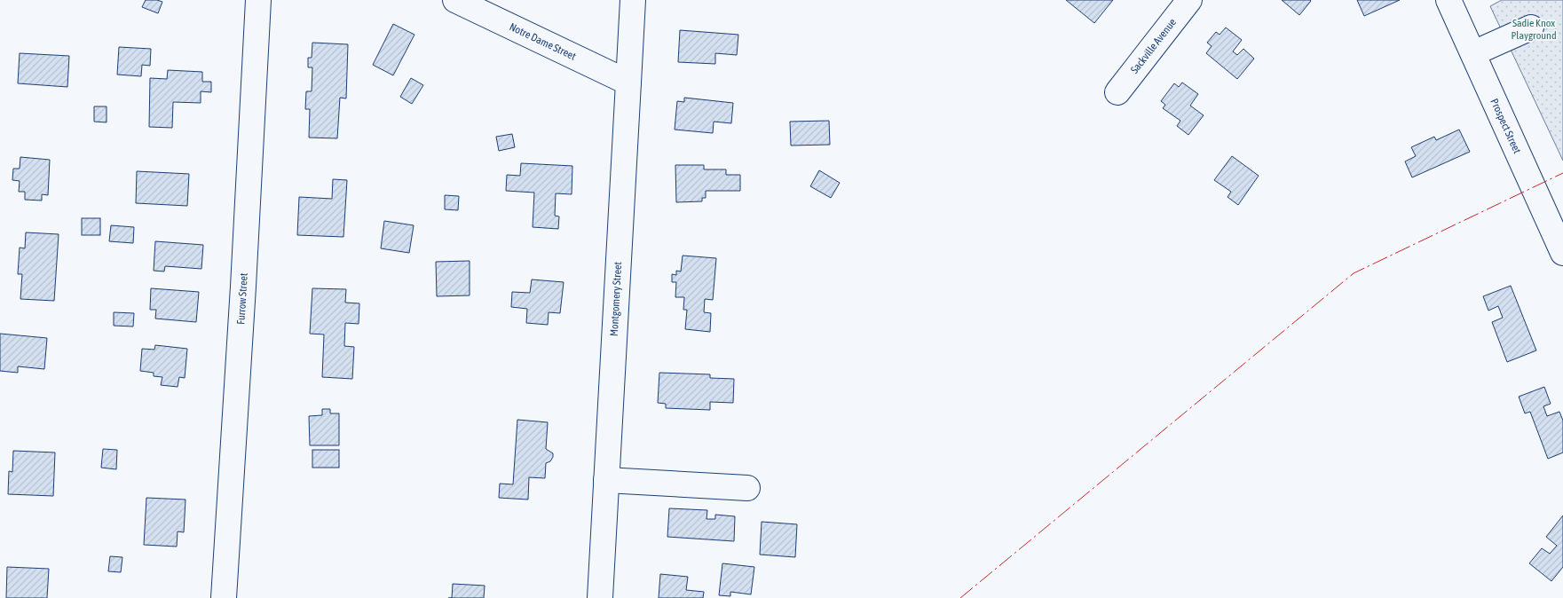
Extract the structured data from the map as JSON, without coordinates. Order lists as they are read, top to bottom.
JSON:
{
  "streets": {
    "street": [
      "Notre Dame Street",
      "Sackville Avenue",
      "Prospect Street",
      "Furrow Street",
      "Montgomery Street"
    ]
  },
  "crossings": [
    ["Notre Dame Street", "Montgomery Street"]
  ],
  "parks": ["Sadie Knox Playground"]
}
